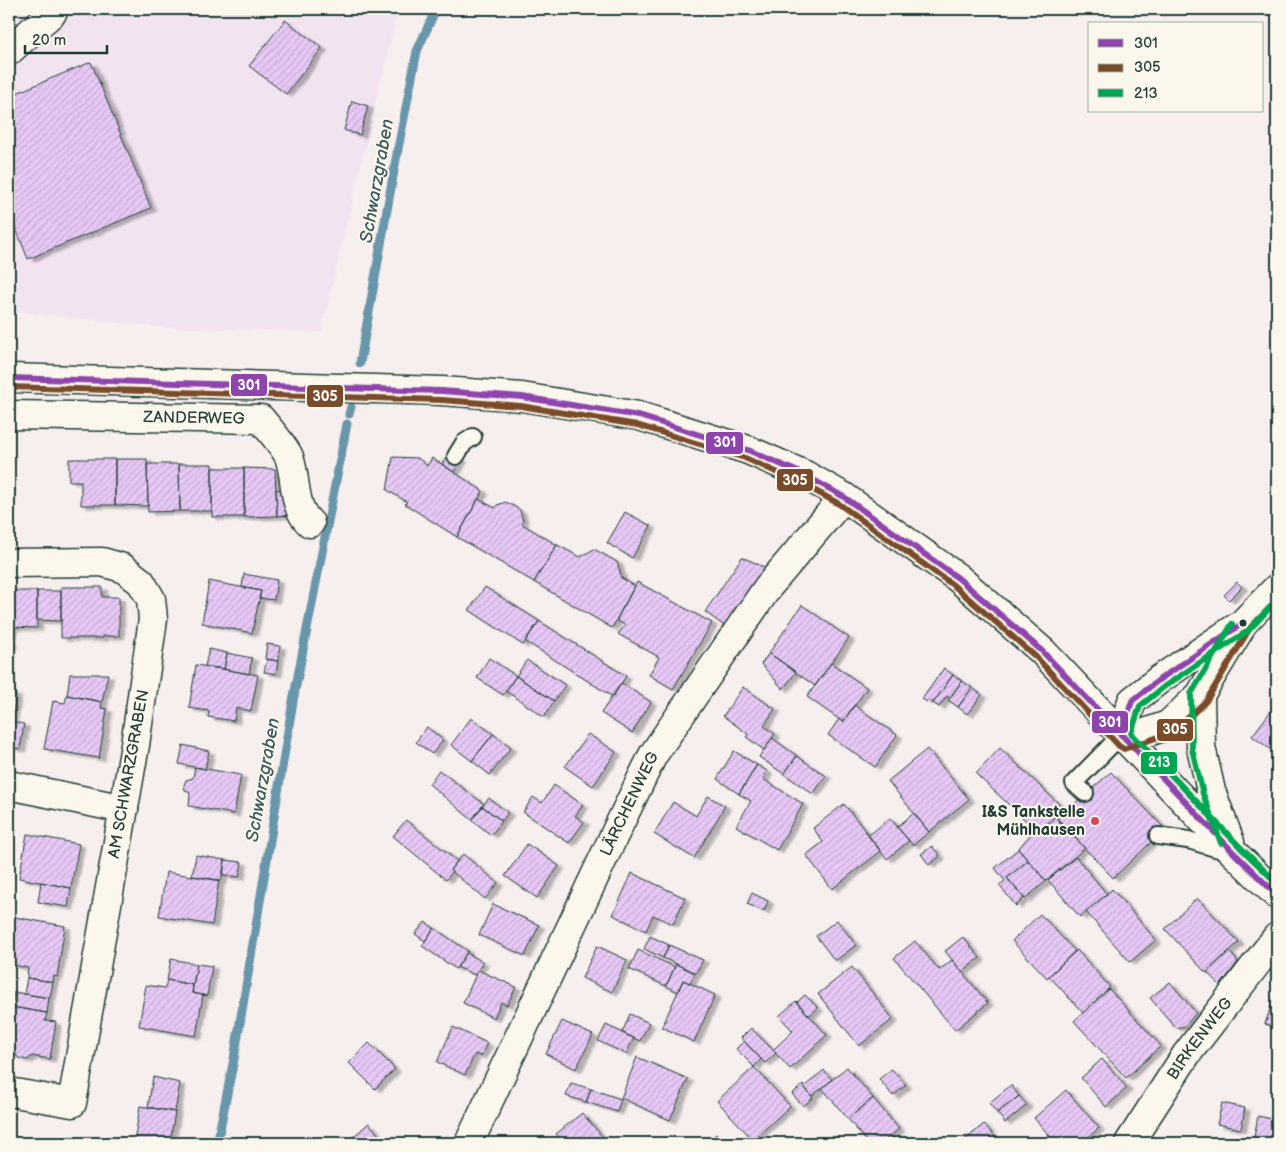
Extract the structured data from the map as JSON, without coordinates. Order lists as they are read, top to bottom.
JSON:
{
  "streets": {
    "street": [
      "ZANDERWEG",
      "AM SCHWARZGRABEN",
      "LÄRCHENWEG",
      "BIRKENWEG"
    ]
  },
  "water": ["Schwarzgraben"],
  "places": ["I&S Tankstelle Mühlhausen"],
  "lines": ["transit line 301", "transit line 305", "transit line 213"],
  "legend": ["301", "305", "213"],
  "scale_bar": "20 m"
}
